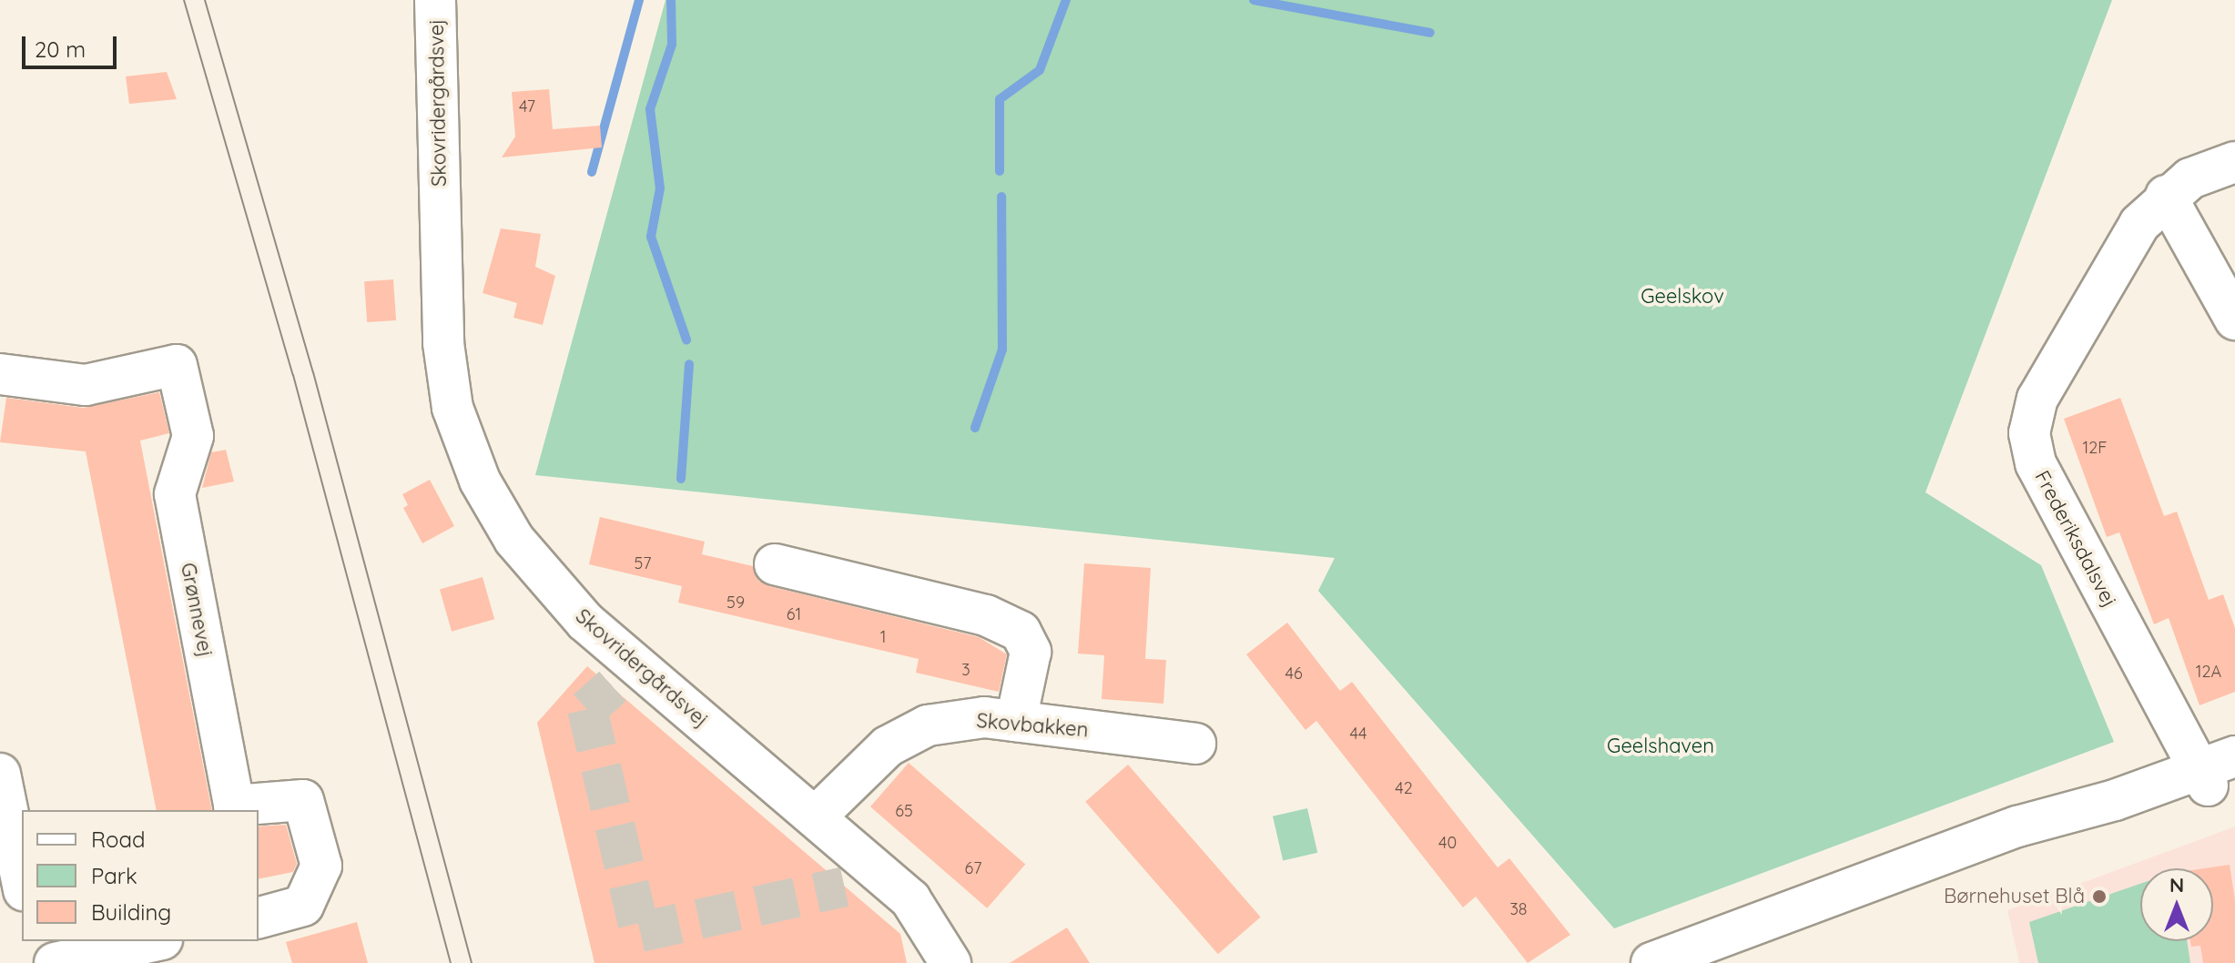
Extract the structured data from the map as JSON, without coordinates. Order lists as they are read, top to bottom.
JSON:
{
  "streets": {
    "street": [
      "Skovridergårdsvej",
      "Frederiksdalsvej",
      "Grønnevej",
      "Skovbakken"
    ]
  },
  "crossings": [
    ["Skovridergårdsvej", "Skovbakken"]
  ],
  "parks": ["Geelskov", "Geelshaven"],
  "places": ["Børnehuset Blå"],
  "house_numbers": [
    "47",
    "12F",
    "57",
    "59",
    "61",
    "1",
    "3",
    "12A",
    "46",
    "44",
    "42",
    "65",
    "40",
    "67",
    "38"
  ],
  "legend": ["Road", "Park", "Building"],
  "scale_bar": "20 m",
  "north": "top"
}
